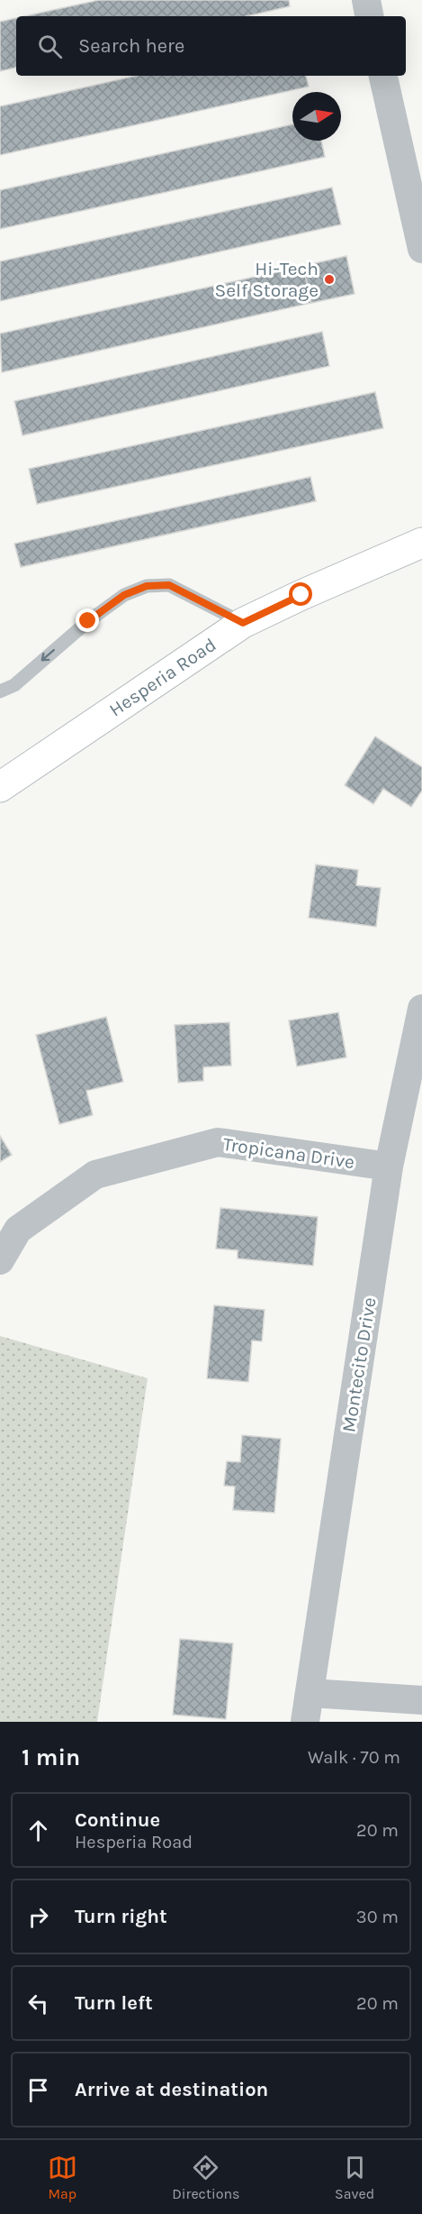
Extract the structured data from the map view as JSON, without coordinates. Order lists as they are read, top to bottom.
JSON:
{
  "streets": {
    "main road": ["Hesperia Road"],
    "street": ["Tropicana Drive", "Montecito Drive"]
  },
  "crossings": [
    ["Tropicana Drive", "Montecito Drive"]
  ],
  "places": ["Hi-Tech Self Storage"],
  "north": "right",
  "page": {
    "search": "Search here",
    "heading": ["1 min", "Walk · 70 m"],
    "list": [
      ["Continue", "Hesperia Road", "20 m"],
      ["Turn right", "30 m"],
      ["Turn left", "20 m"],
      "Arrive at destination"
    ],
    "nav": ["Map", "Directions", "Saved"]
  }
}
